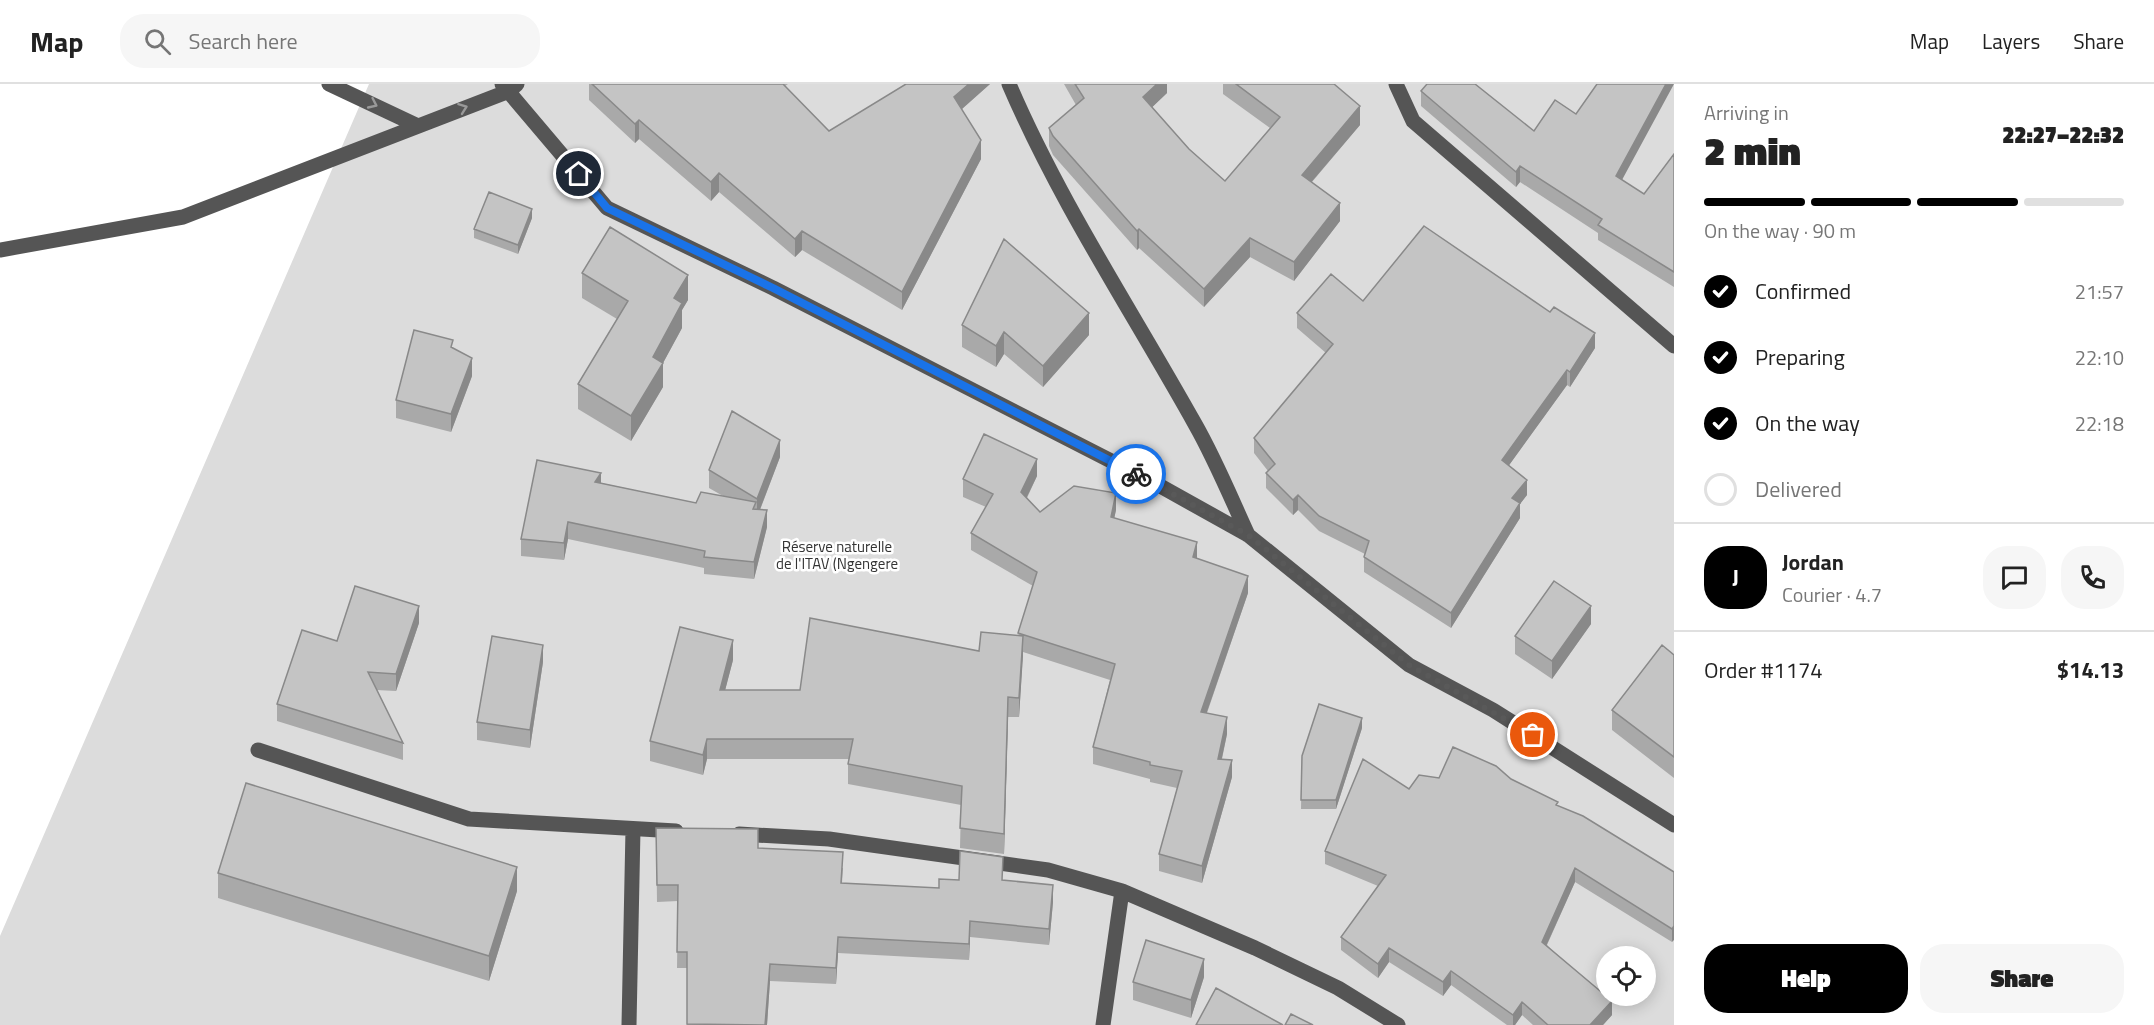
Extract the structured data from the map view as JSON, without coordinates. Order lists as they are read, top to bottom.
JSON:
{
  "parks": ["Réserve naturelle de l'ITAV (Ngengere"],
  "page": {
    "header": "Map",
    "search": "Search here",
    "nav": ["Map", "Layers", "Share"],
    "heading": ["2 min", "Arriving in", "22:27–22:32"],
    "panel": [
      "Jordan",
      "Courier · 4.7",
      "Order #1174",
      "$14.13"
    ],
    "bar": "On the way · 90 m",
    "list": [
      ["Confirmed", "21:57"],
      ["Preparing", "22:10"],
      ["On the way", "22:18"],
      "Delivered"
    ],
    "round": "J",
    "buttons": ["Help", "Share"]
  }
}
